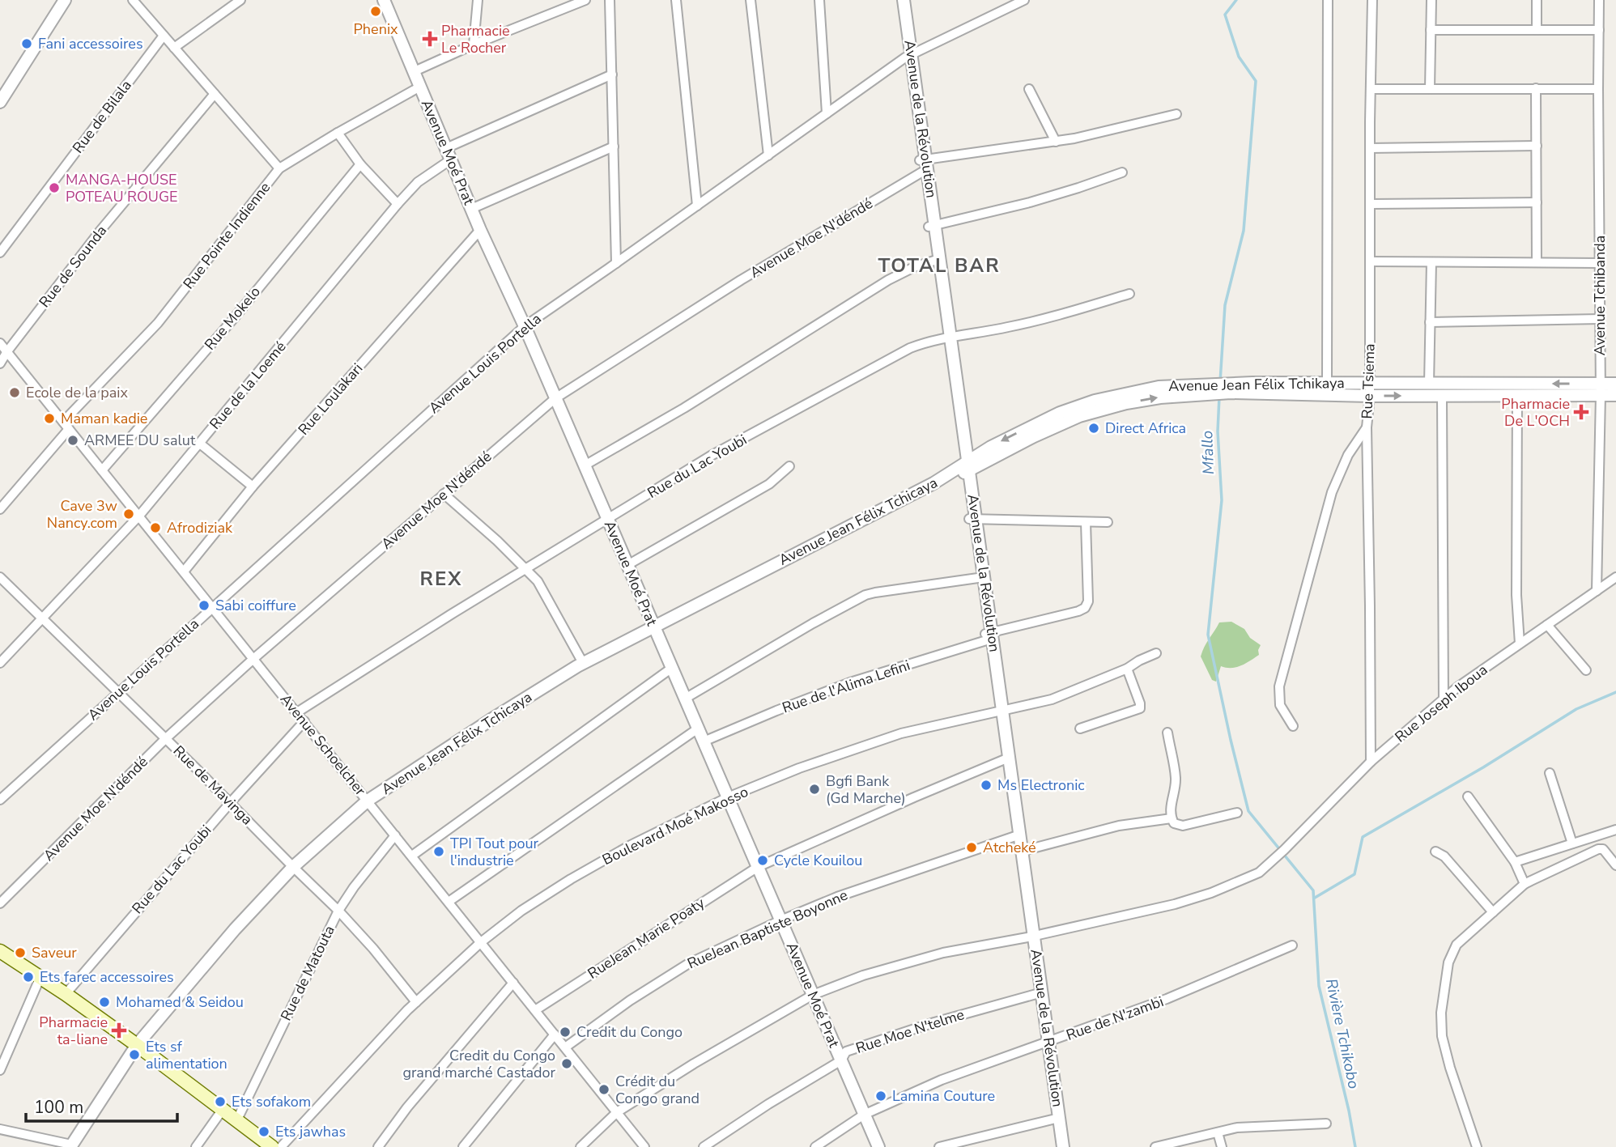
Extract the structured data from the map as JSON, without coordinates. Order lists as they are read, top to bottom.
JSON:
{
  "streets": {
    "street": [
      "Rue de Bilala",
      "Avenue de la Révolution",
      "Avenue Moé Prat",
      "Rue Pointe Indienne",
      "Avenue Moe N'déndé",
      "Rue de Sounda",
      "Avenue Tchibanda",
      "Rue Mokelo",
      "Avenue Louis Portella",
      "Rue Tsiema",
      "Avenue Jean Félix Tchikaya",
      "Rue de la Loemé",
      "Rue Loulakari",
      "Rue du Lac Youbi",
      "Avenue Jean Félix Tchicaya",
      "Rue de l'Alima Lefini",
      "Rue Joseph Iboua",
      "Avenue Schoelcher",
      "Rue de Mavinga",
      "Boulevard Moé Makosso",
      "RueJean Baptiste Boyonne",
      "RueJean Marie Poaty",
      "Rue de Matouta",
      "Rue de N'zambi",
      "Rue Moe N'telme"
    ]
  },
  "crossings": [
    ["Avenue de la Révolution", "Avenue Moe N'déndé"],
    ["Avenue de la Révolution", "Avenue Louis Portella"],
    ["Avenue de la Révolution", "Avenue Jean Félix Tchikaya"],
    ["Avenue de la Révolution", "Rue du Lac Youbi"],
    ["Avenue de la Révolution", "Avenue Jean Félix Tchicaya"],
    ["Avenue de la Révolution", "Rue de l'Alima Lefini"],
    ["Avenue de la Révolution", "Rue Joseph Iboua"],
    ["Avenue de la Révolution", "Boulevard Moé Makosso"],
    ["Avenue de la Révolution", "RueJean Baptiste Boyonne"],
    ["Avenue de la Révolution", "RueJean Marie Poaty"],
    ["Avenue de la Révolution", "Rue de N'zambi"],
    ["Avenue de la Révolution", "Rue Moe N'telme"],
    ["Avenue Moé Prat", "Rue Pointe Indienne"],
    ["Avenue Moé Prat", "Avenue Moe N'déndé"],
    ["Avenue Moé Prat", "Avenue Louis Portella"],
    ["Avenue Moé Prat", "Rue de la Loemé"],
    ["Avenue Moé Prat", "Rue Loulakari"],
    ["Avenue Moé Prat", "Rue du Lac Youbi"],
    ["Avenue Moé Prat", "Avenue Jean Félix Tchicaya"],
    ["Avenue Moé Prat", "Rue de l'Alima Lefini"],
    ["Avenue Moé Prat", "Rue Joseph Iboua"],
    ["Avenue Moé Prat", "Boulevard Moé Makosso"],
    ["Avenue Moé Prat", "RueJean Baptiste Boyonne"],
    ["Avenue Moé Prat", "RueJean Marie Poaty"],
    ["Avenue Moé Prat", "Rue de N'zambi"],
    ["Avenue Moé Prat", "Rue Moe N'telme"],
    ["Rue Pointe Indienne", "Avenue Schoelcher"],
    ["Avenue Moe N'déndé", "Avenue Schoelcher"],
    ["Avenue Moe N'déndé", "Rue de Mavinga"],
    ["Rue de Sounda", "Avenue Schoelcher"],
    ["Avenue Tchibanda", "Avenue Jean Félix Tchikaya"],
    ["Avenue Tchibanda", "Rue Joseph Iboua"],
    ["Rue Mokelo", "Avenue Schoelcher"],
    ["Avenue Louis Portella", "Avenue Schoelcher"],
    ["Avenue Louis Portella", "Rue de Mavinga"],
    ["Rue Tsiema", "Avenue Jean Félix Tchikaya"],
    ["Rue Tsiema", "Rue Joseph Iboua"],
    ["Avenue Jean Félix Tchikaya", "Avenue Jean Félix Tchicaya"],
    ["Rue de la Loemé", "Avenue Schoelcher"],
    ["Rue de la Loemé", "Rue de Mavinga"],
    ["Rue Loulakari", "Avenue Schoelcher"],
    ["Rue du Lac Youbi", "Avenue Schoelcher"],
    ["Rue du Lac Youbi", "Rue de Mavinga"],
    ["Avenue Jean Félix Tchicaya", "Avenue Schoelcher"],
    ["Avenue Jean Félix Tchicaya", "Rue de Mavinga"],
    ["Rue Joseph Iboua", "Avenue Schoelcher"],
    ["Avenue Schoelcher", "Boulevard Moé Makosso"],
    ["Avenue Schoelcher", "RueJean Baptiste Boyonne"],
    ["Avenue Schoelcher", "RueJean Marie Poaty"],
    ["Avenue Schoelcher", "Rue de Matouta"],
    ["Rue de Mavinga", "Boulevard Moé Makosso"],
    ["Rue de Mavinga", "Rue de Matouta"]
  ],
  "districts": ["TOTAL BAR", "REX"],
  "water": ["Mfallo", "Rivière Tchikobo"],
  "places": {
    "other": [
      "Phenix",
      "Fani accessoires",
      "MANGA-HOUSE POTEAU ROUGE",
      "Ecole de la paix",
      "Maman kadie",
      "Direct Africa",
      "ARMEE DU salut",
      "Cave 3w Nancy.com",
      "Afrodiziak",
      "Sabi coiffure",
      "Ms Electronic",
      "Bgfi Bank (Gd Marche)",
      "Atcheké",
      "TPI Tout pour l'industrie",
      "Cycle Kouilou",
      "Saveur",
      "Ets farec accessoires",
      "Mohamed & Seidou",
      "Credit du Congo",
      "Ets sf alimentation",
      "Credit du Congo grand marché Castador",
      "Crédit du Congo grand",
      "Lamina Couture",
      "Ets sofakom",
      "Ets jawhas"
    ],
    "health": ["Pharmacie Le Rocher", "Pharmacie De L'OCH", "Pharmacie ta-liane"]
  },
  "scale_bar": "100 m"
}
